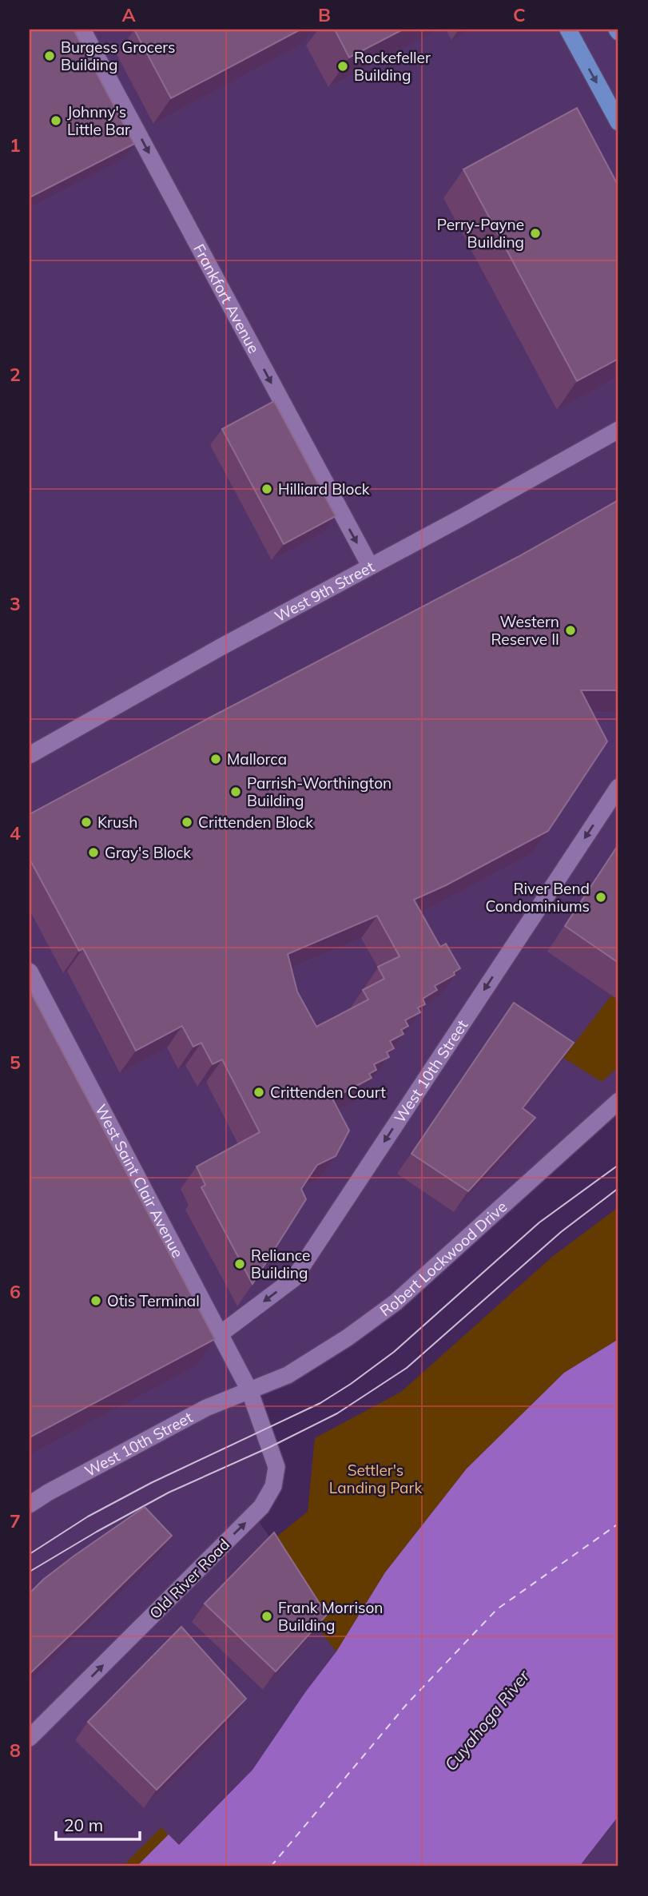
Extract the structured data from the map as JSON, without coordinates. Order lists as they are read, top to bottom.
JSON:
{
  "streets": {
    "street": [
      "Frankfort Avenue",
      "West 9th Street",
      "West 10th Street",
      "West Saint Clair Avenue",
      "Robert Lockwood Drive",
      "Old River Road"
    ]
  },
  "crossings": [
    ["Frankfort Avenue", "West 9th Street"],
    ["West 10th Street", "West Saint Clair Avenue"],
    ["West 10th Street", "Robert Lockwood Drive"],
    ["West 10th Street", "Old River Road"],
    ["West Saint Clair Avenue", "Robert Lockwood Drive"],
    ["West Saint Clair Avenue", "Old River Road"],
    ["Robert Lockwood Drive", "Old River Road"]
  ],
  "one_way": ["Frankfort Avenue", "West 10th Street", "Old River Road"],
  "water": ["Cuyahoga River"],
  "parks": ["Settler's Landing Park"],
  "places": [
    "Burgess Grocers Building",
    "Rockefeller Building",
    "Johnny's Little Bar",
    "Perry-Payne Building",
    "Hilliard Block",
    "Western Reserve II",
    "Mallorca",
    "Parrish-Worthington Building",
    "Krush",
    "Crittenden Block",
    "Gray's Block",
    "River Bend Condominiums",
    "Crittenden Court",
    "Reliance Building",
    "Otis Terminal",
    "Frank Morrison Building"
  ],
  "scale_bar": "20 m",
  "grid": {
    "columns": ["A", "B", "C"],
    "rows": [
      "1",
      "2",
      "3",
      "4",
      "5",
      "6",
      "7",
      "8"
    ]
  }
}
